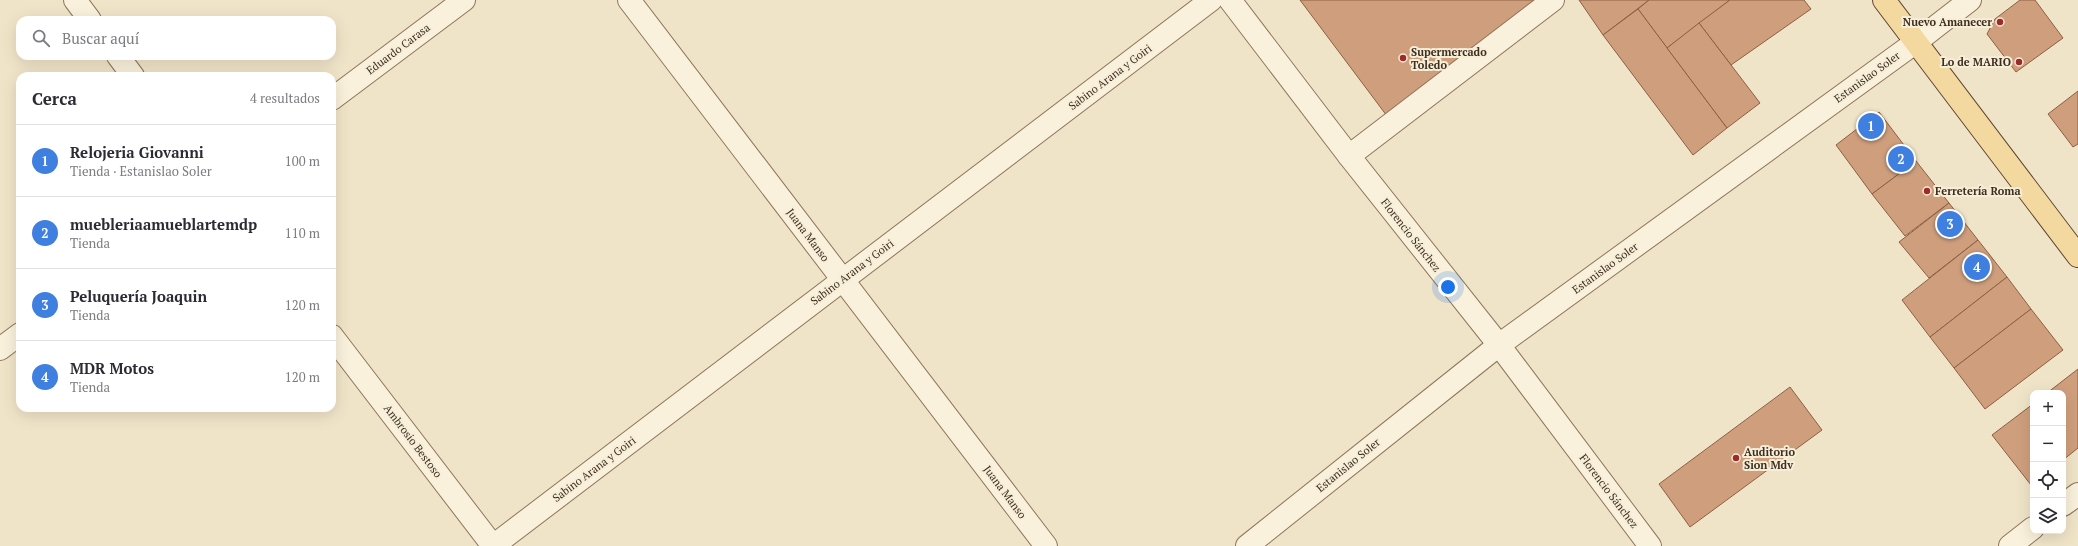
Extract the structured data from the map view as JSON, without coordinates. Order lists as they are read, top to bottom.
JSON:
{
  "streets": {
    "street": [
      "Eduardo Carasa",
      "Sabino Arana y Goiri",
      "Estanislao Soler",
      "Juana Manso",
      "Florencio Sánchez",
      "Ambrosio Bestoso"
    ]
  },
  "crossings": [
    ["Sabino Arana y Goiri", "Juana Manso"],
    ["Sabino Arana y Goiri", "Ambrosio Bestoso"],
    ["Estanislao Soler", "Florencio Sánchez"]
  ],
  "places": [
    "Nuevo Amanecer",
    "Supermercado Toledo",
    "Lo de MARIO",
    "Ferretería Roma",
    "Auditorio Sion Mdv"
  ],
  "page": {
    "search": "Buscar aquí",
    "heading": ["Cerca", "4 resultados"],
    "pins": [
      "1",
      "2",
      "3",
      "4"
    ],
    "list": [
      {
        "mark": "1",
        "name": "Relojeria Giovanni",
        "note": "Tienda · Estanislao Soler",
        "value": "100 m"
      },
      {
        "mark": "2",
        "name": "muebleriaamueblartemdp",
        "note": "Tienda",
        "value": "110 m"
      },
      {
        "mark": "3",
        "name": "Peluquería Joaquin",
        "note": "Tienda",
        "value": "120 m"
      },
      {
        "mark": "4",
        "name": "MDR Motos",
        "note": "Tienda",
        "value": "120 m"
      }
    ],
    "map_buttons": ["+", "−"]
  }
}
